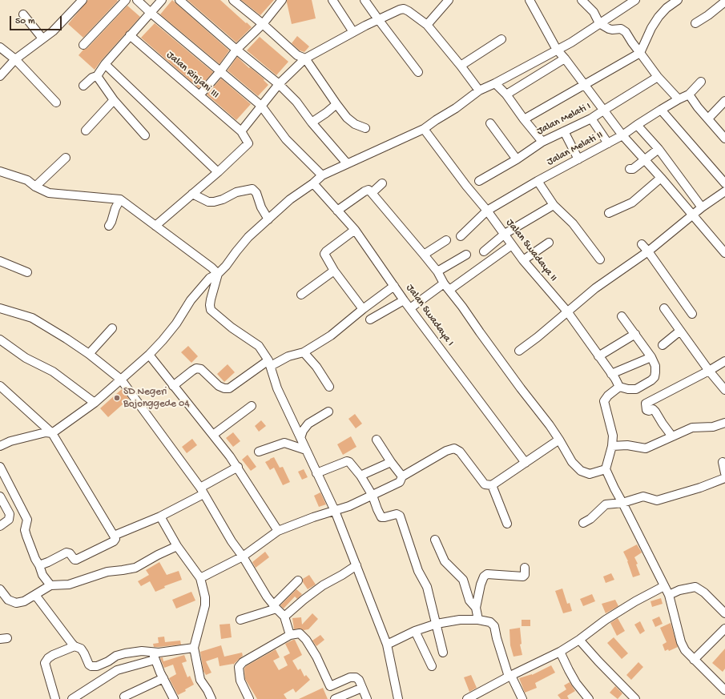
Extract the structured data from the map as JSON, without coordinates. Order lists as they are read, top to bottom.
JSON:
{
  "streets": {
    "street": [
      "Jalan Rinjani III",
      "Jalan Melati I",
      "Jalan Melati II",
      "Jalan Swadaya II",
      "Jalan Swadaya I"
    ]
  },
  "crossings": [
    ["Jalan Melati II", "Jalan Swadaya II"]
  ],
  "places": ["SD Negeri Bojonggede 04"],
  "scale_bar": "50 m"
}
